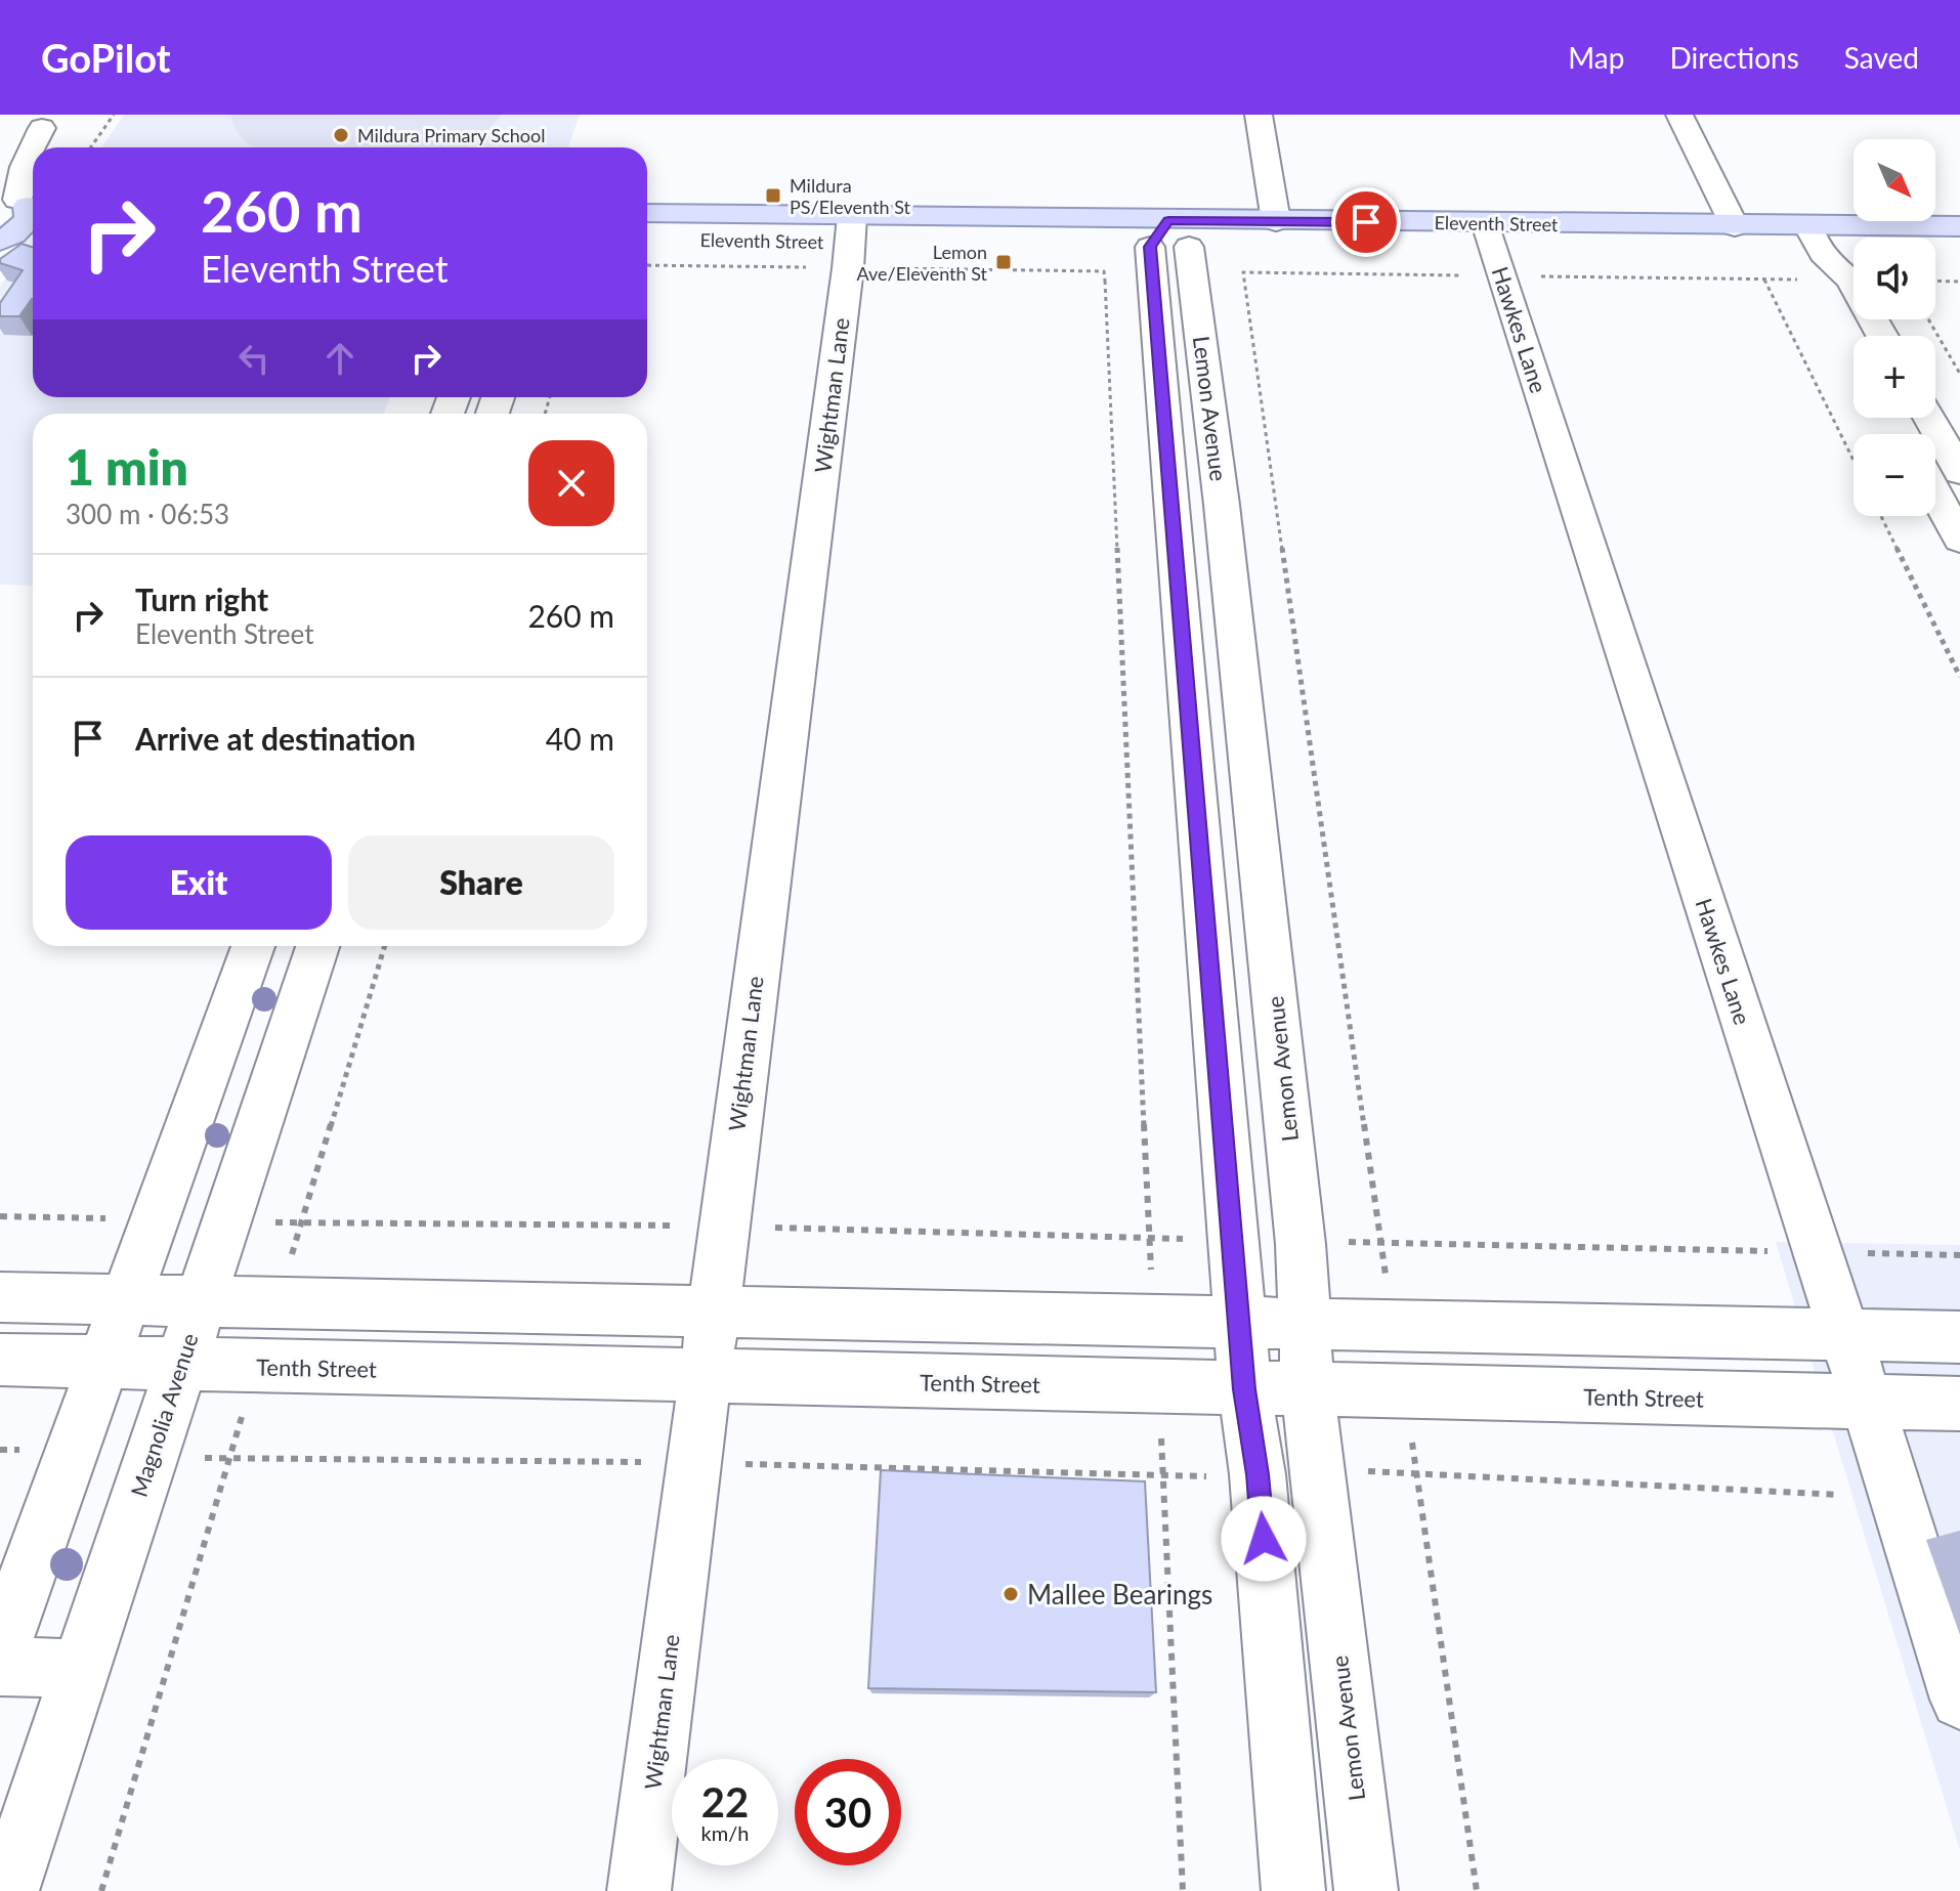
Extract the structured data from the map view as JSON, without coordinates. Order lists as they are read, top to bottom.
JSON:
{
  "streets": {
    "main road": ["Eleventh Street"],
    "street": [
      "Hawkes Lane",
      "Wightman Lane",
      "Lemon Avenue",
      "Tenth Street",
      "Magnolia Avenue"
    ]
  },
  "crossings": [
    ["Eleventh Street", "Hawkes Lane"],
    ["Eleventh Street", "Wightman Lane"],
    ["Eleventh Street", "Lemon Avenue"],
    ["Hawkes Lane", "Tenth Street"],
    ["Wightman Lane", "Tenth Street"],
    ["Lemon Avenue", "Tenth Street"],
    ["Tenth Street", "Magnolia Avenue"]
  ],
  "places": {
    "other": ["Mildura Primary School", "Mallee Bearings"],
    "transit": ["Mildura PS/Eleventh St", "Lemon Ave/Eleventh St"]
  },
  "north": "bottom right",
  "page": {
    "header": "GoPilot",
    "nav": ["Map", "Directions", "Saved"],
    "map_buttons": ["+", "−"],
    "turn": ["260 m", "Eleventh Street"],
    "heading": ["1 min", "300 m · 06:53"],
    "list": [
      {
        "name": "Turn right",
        "note": "Eleventh Street",
        "value": "260 m"
      },
      {
        "name": "Arrive at destination",
        "value": "40 m"
      }
    ],
    "buttons": ["Exit", "Share"],
    "speed": "22 km/h",
    "limit": "30"
  }
}
